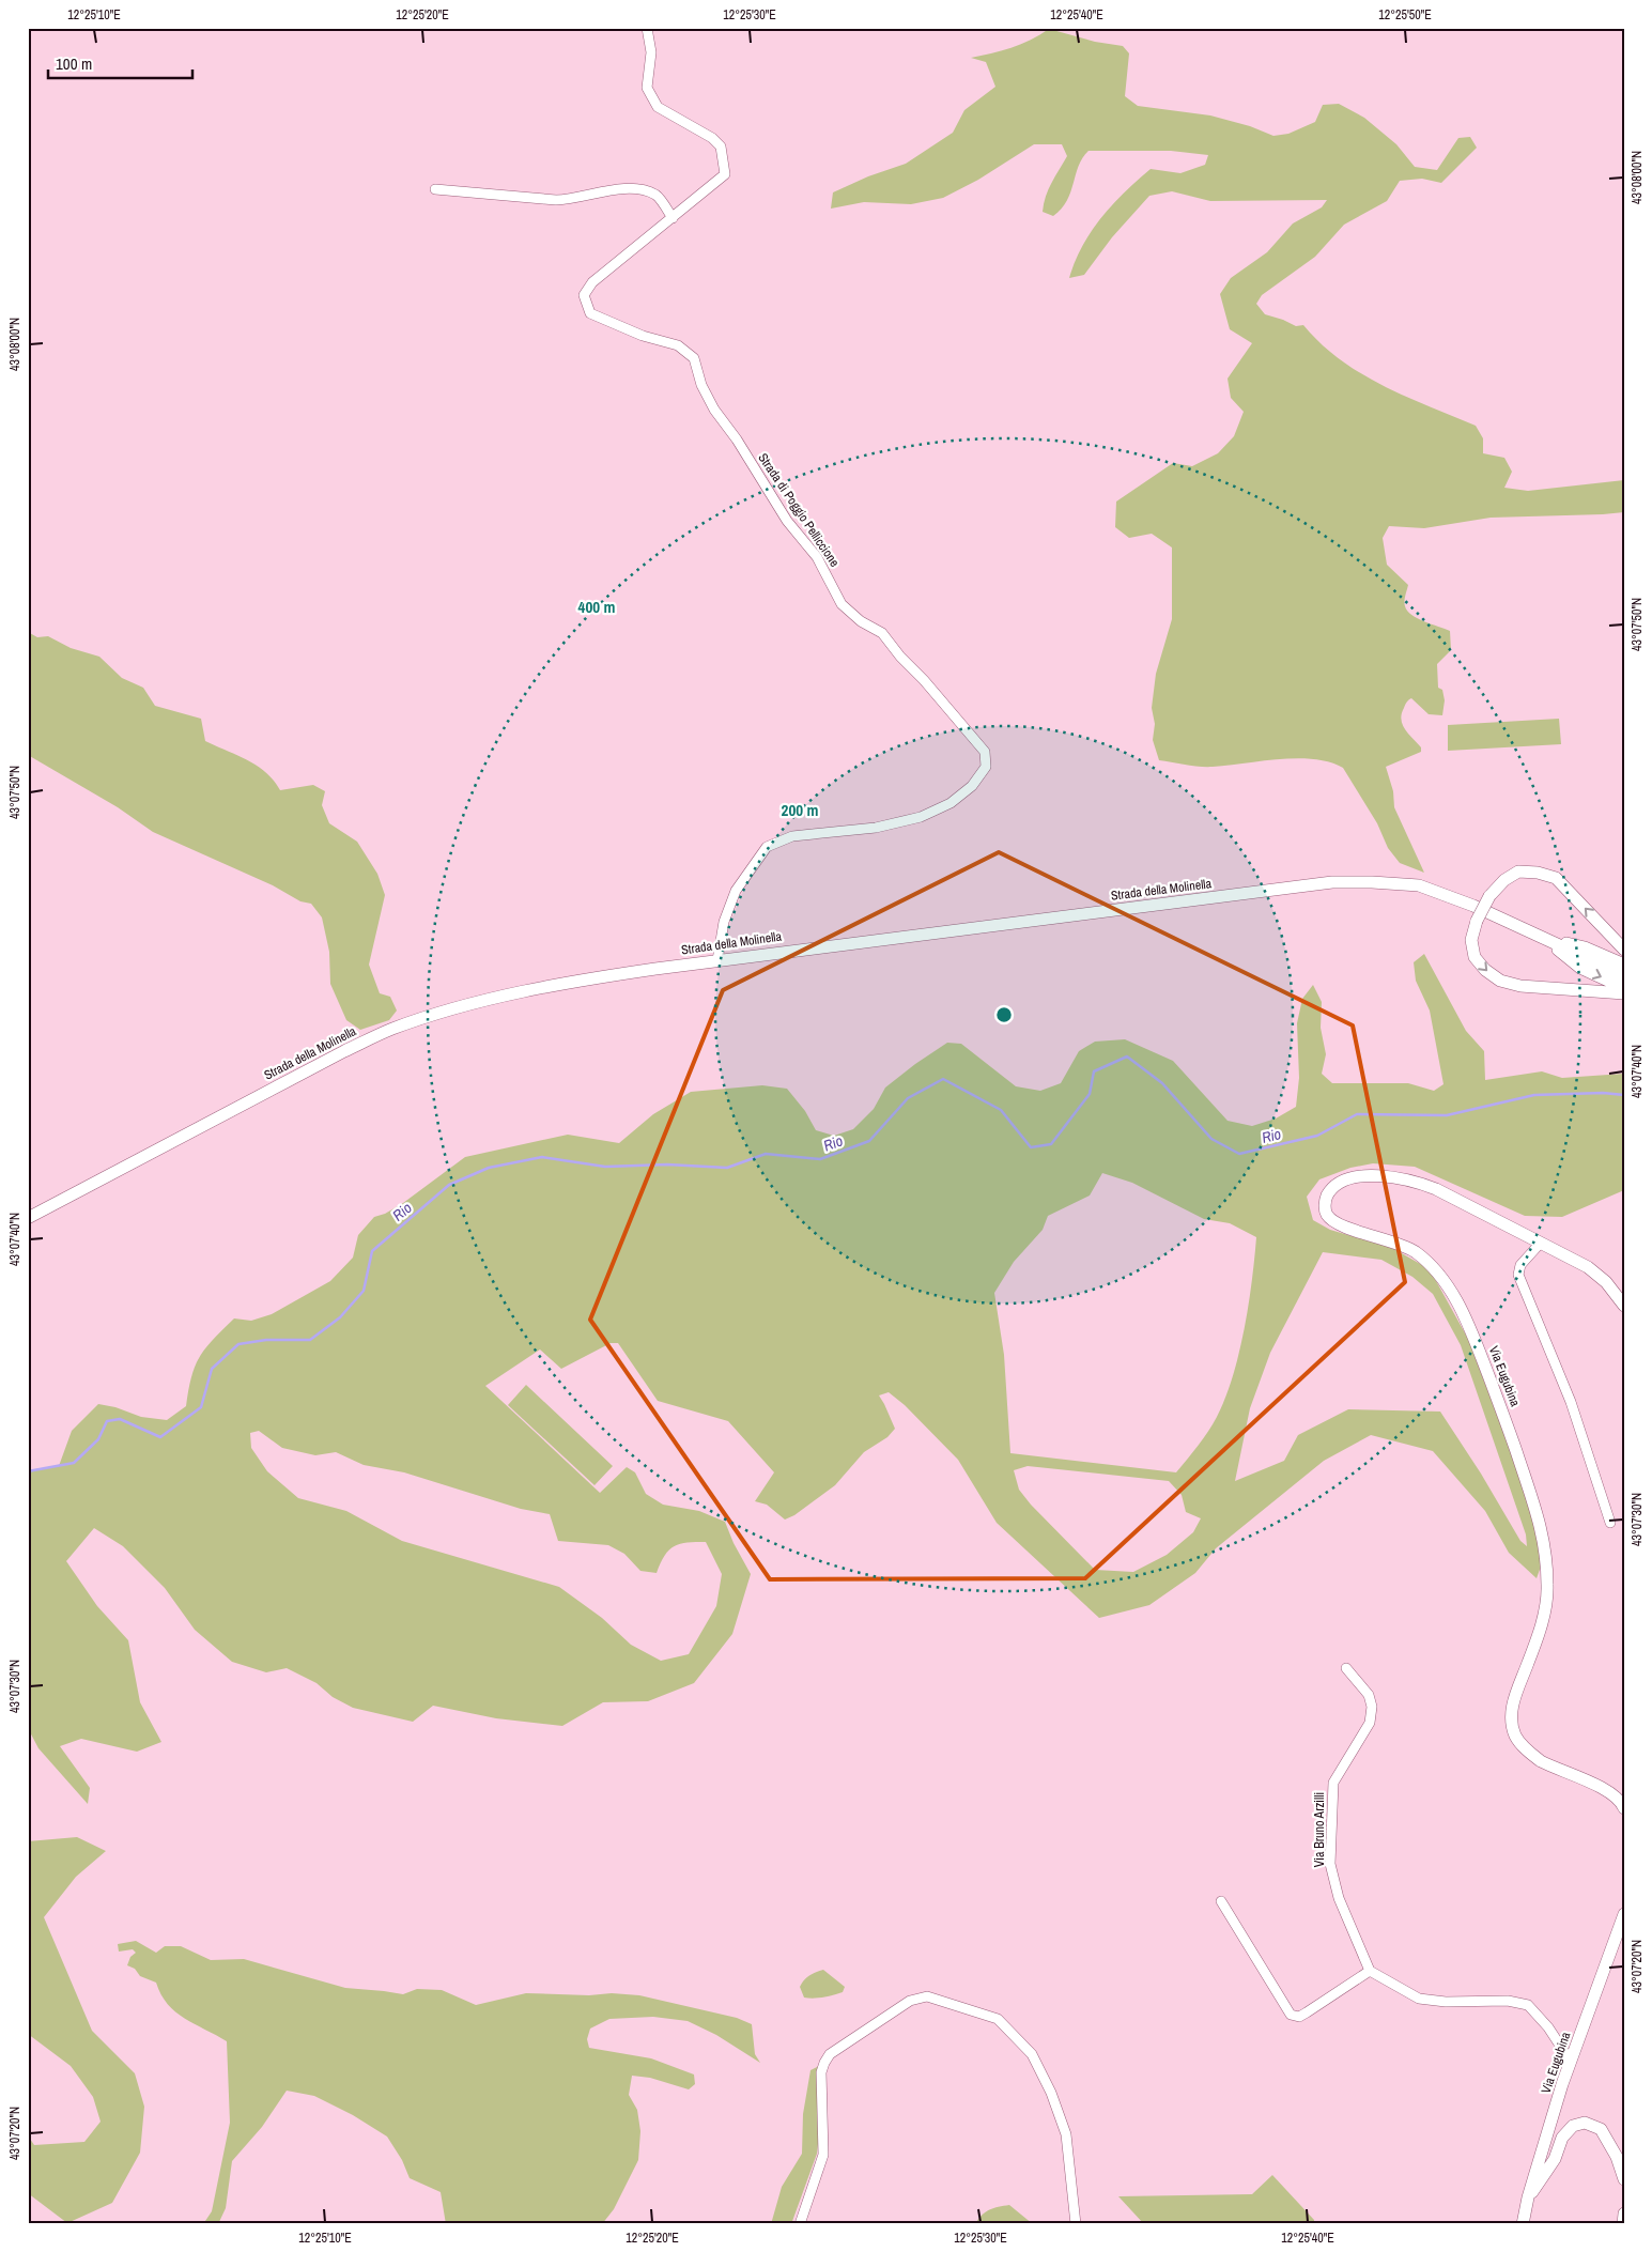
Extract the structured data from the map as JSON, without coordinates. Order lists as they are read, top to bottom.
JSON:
{
  "streets": {
    "street": [
      "Strada di Poggio Pelliccione",
      "Strada della Molinella",
      "Via Eugubina",
      "Via Bruno Arzilli"
    ]
  },
  "crossings": [
    ["Strada di Poggio Pelliccione", "Strada della Molinella"]
  ],
  "water": ["Rio"],
  "scale_bar": "100 m",
  "coordinates": [
    "12°25'10\"E",
    "12°25'20\"E",
    "12°25'30\"E",
    "12°25'40\"E",
    "12°25'50\"E",
    "43°08'00\"N",
    "43°07'50\"N",
    "43°07'40\"N",
    "43°07'30\"N",
    "43°07'20\"N"
  ],
  "rings": ["400 m", "200 m"]
}
